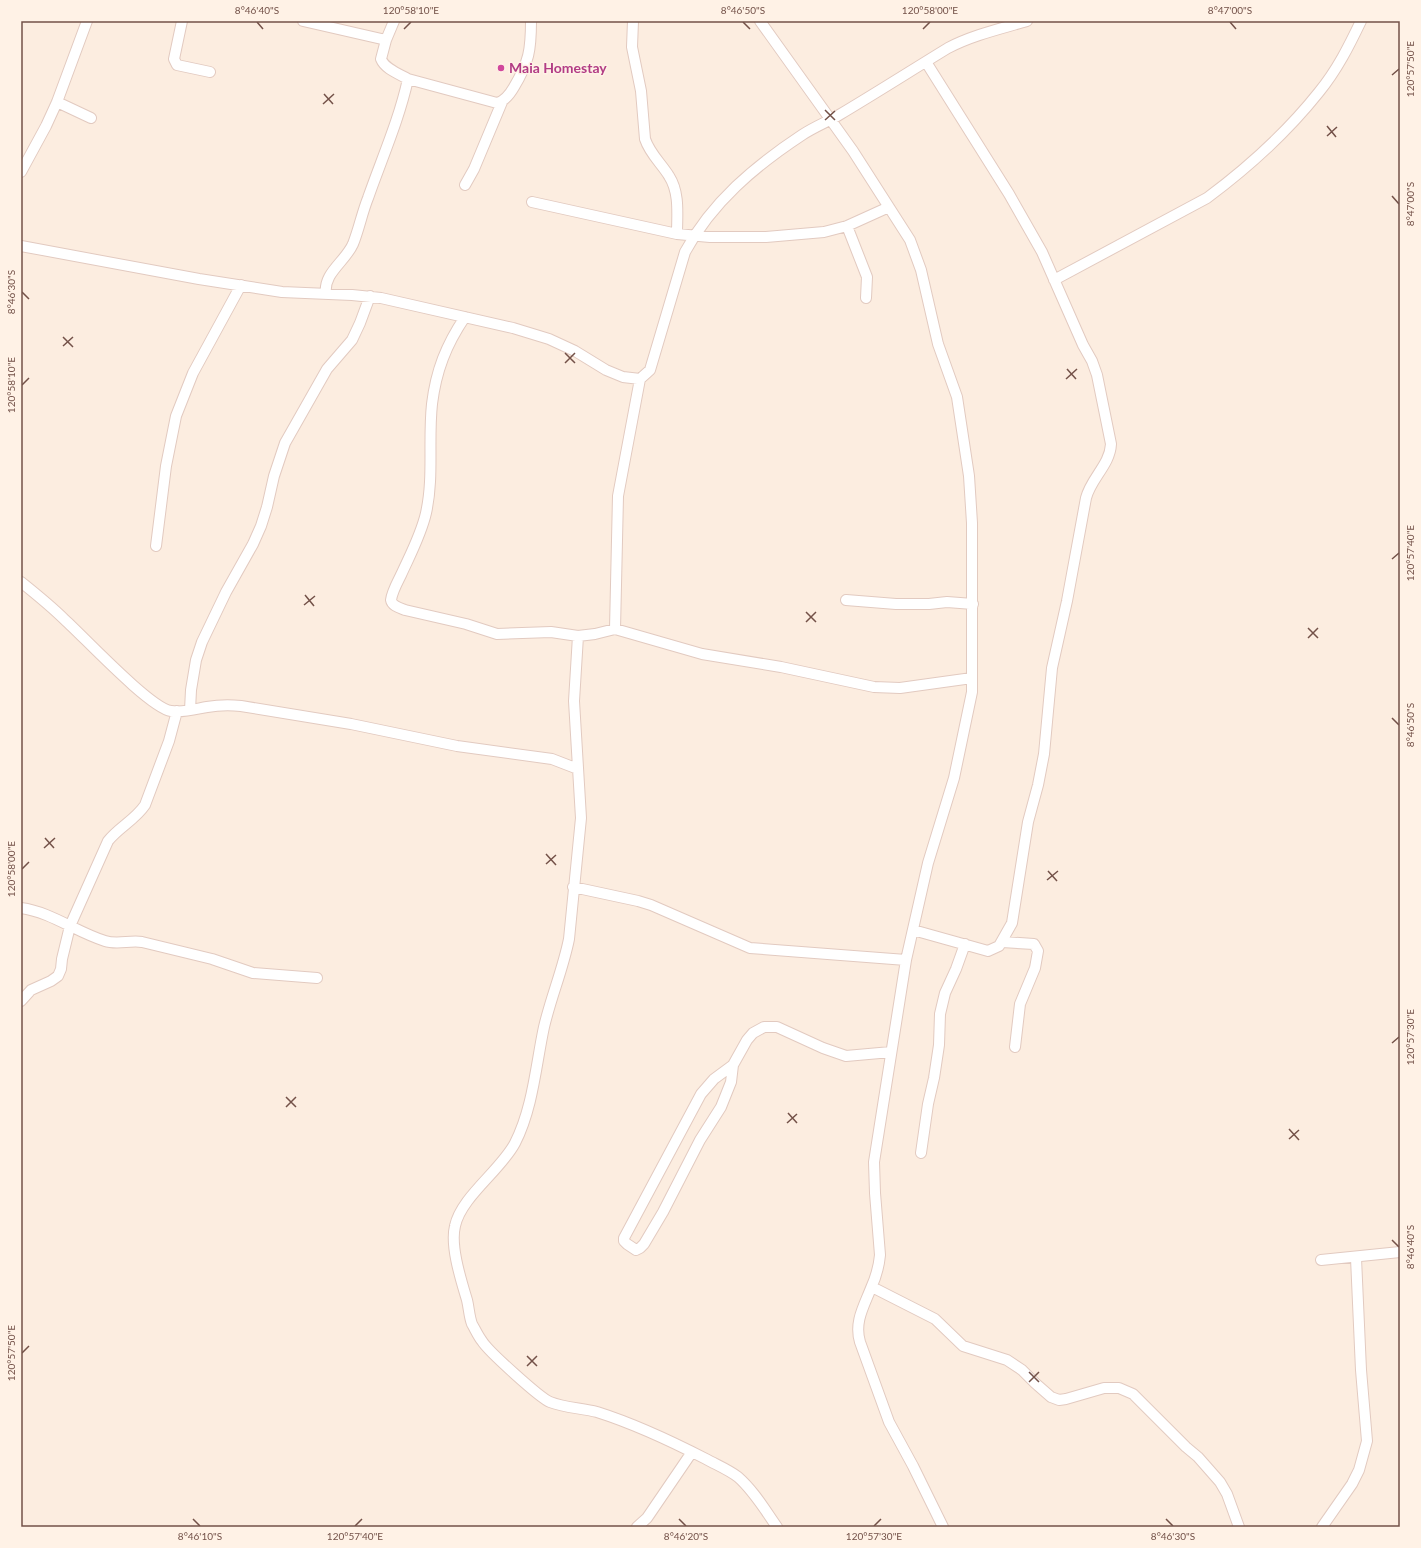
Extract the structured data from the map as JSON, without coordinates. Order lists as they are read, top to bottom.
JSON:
{
  "places": ["Maia Homestay"],
  "coordinates": [
    "8°46'40\"S",
    "120°58'10\"E",
    "8°46'50\"S",
    "120°58'00\"E",
    "8°47'00\"S",
    "120°57'50\"E",
    "8°46'30\"S",
    "120°57'40\"E",
    "120°57'30\"E",
    "8°46'10\"S",
    "8°46'20\"S"
  ]
}
